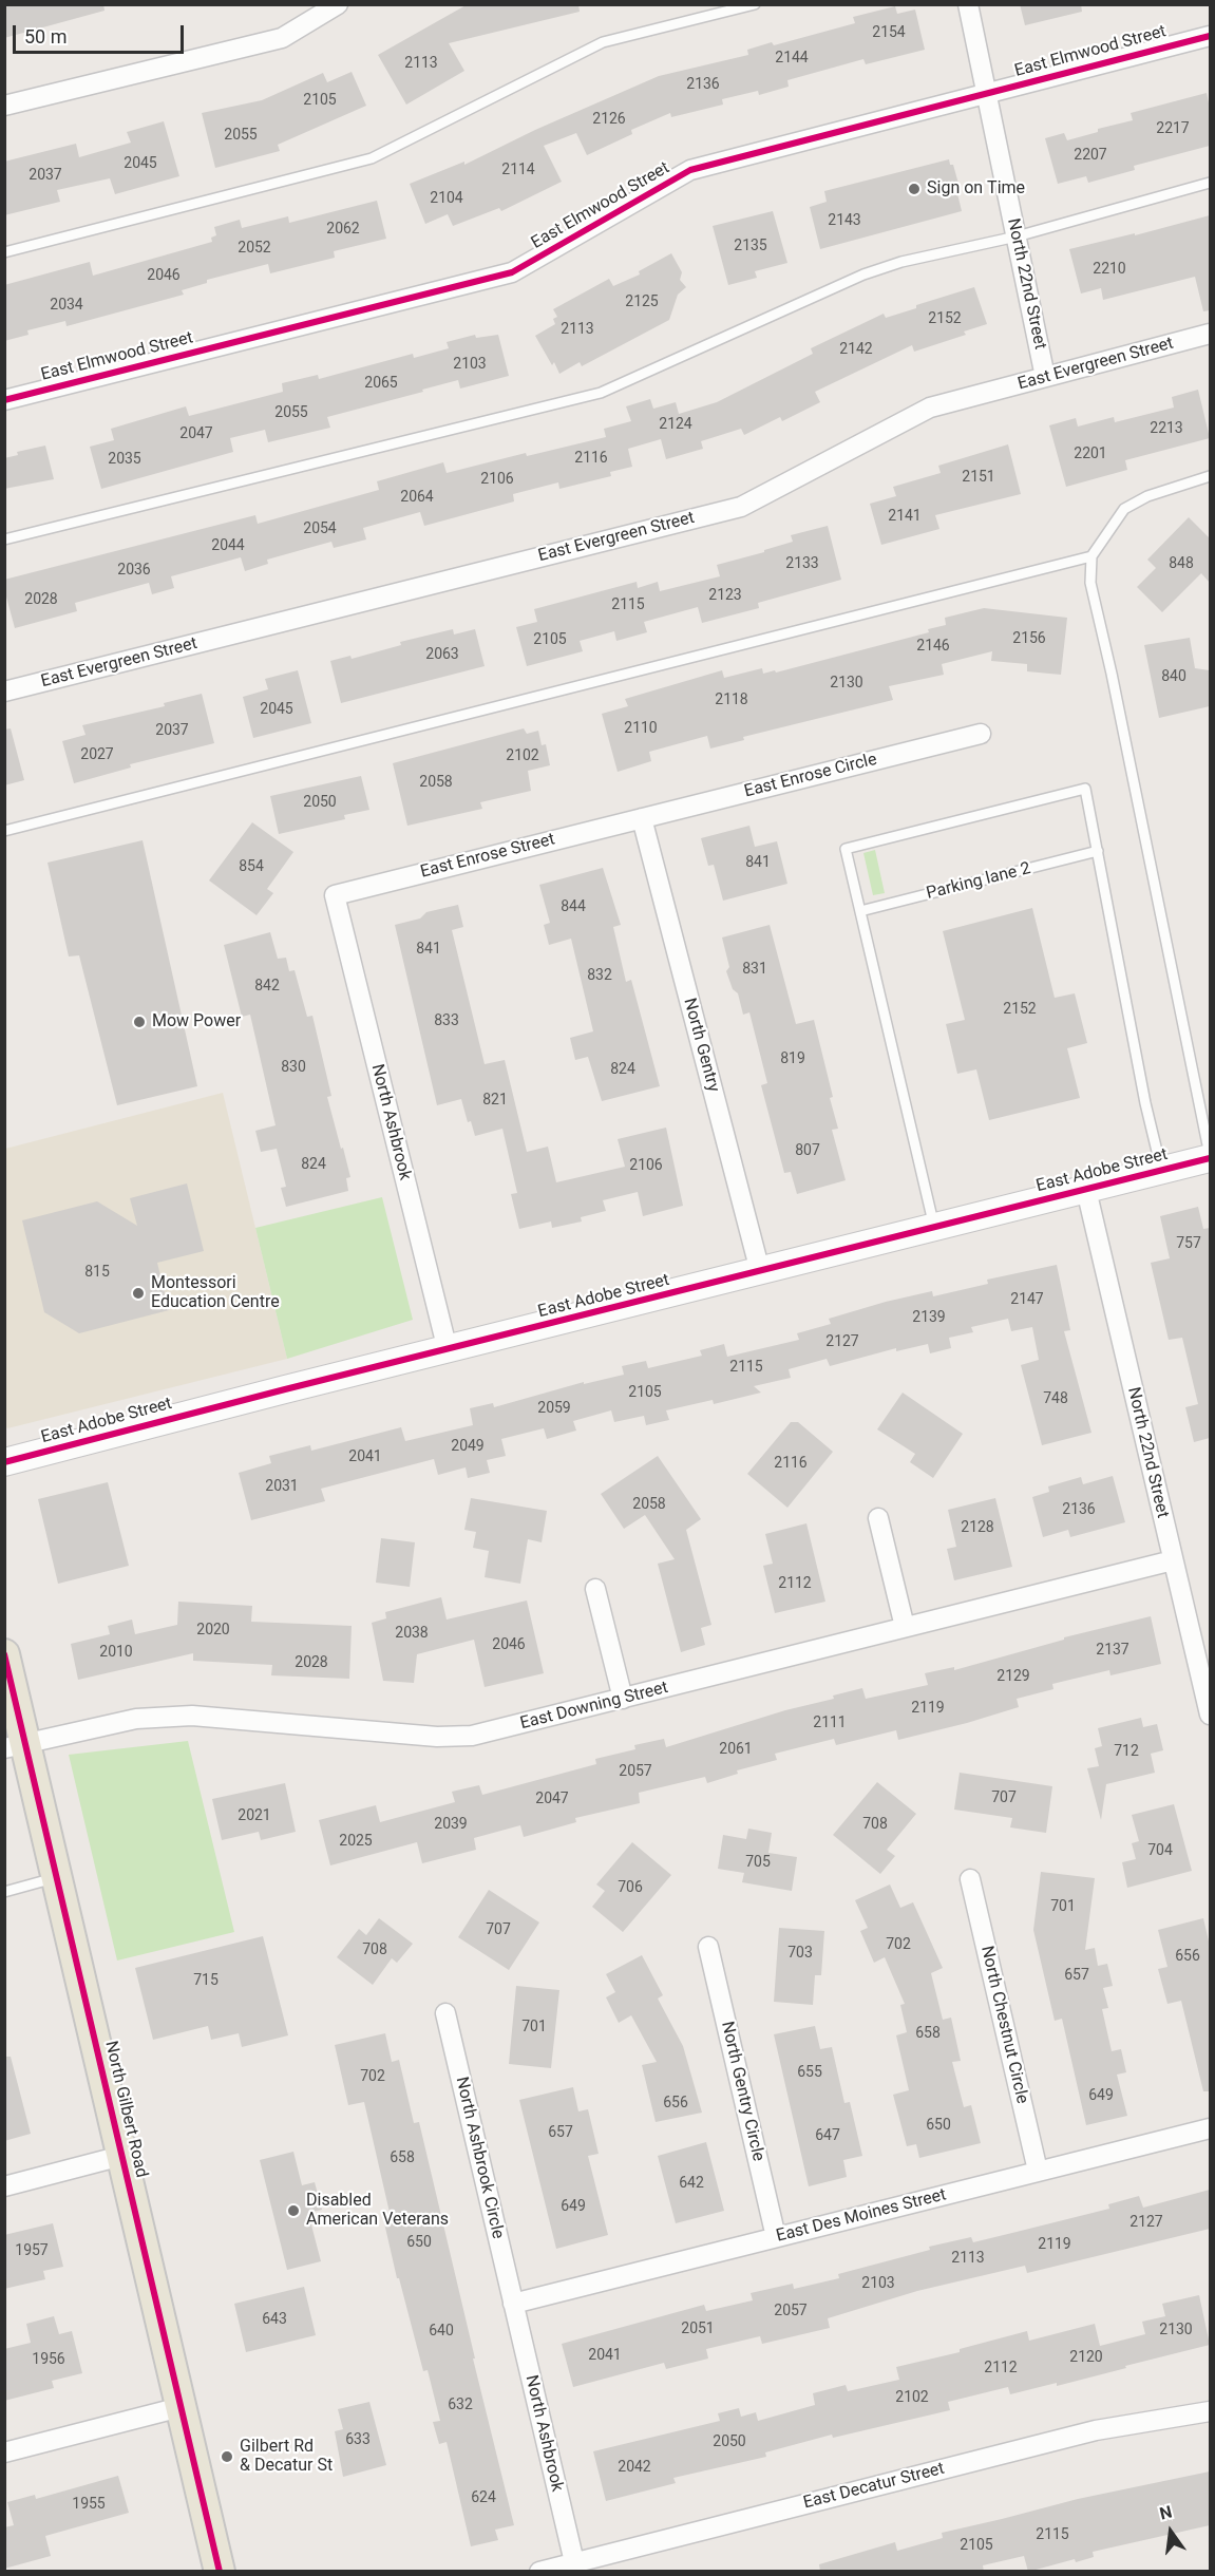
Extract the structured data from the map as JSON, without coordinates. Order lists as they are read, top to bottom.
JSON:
{
  "streets": {
    "main road": ["North Gilbert Road"],
    "street": [
      "East Elmwood Street",
      "North 22nd Street",
      "East Evergreen Street",
      "East Enrose Circle",
      "East Enrose Street",
      "North Gentry",
      "North Ashbrook",
      "East Adobe Street",
      "East Downing Street",
      "North Chestnut Circle",
      "North Gentry Circle",
      "North Ashbrook Circle",
      "East Des Moines Street",
      "East Decatur Street"
    ],
    "lane": ["Parking lane 2"]
  },
  "crossings": [
    ["East Elmwood Street", "North 22nd Street"],
    ["North 22nd Street", "East Evergreen Street"],
    ["North 22nd Street", "East Adobe Street"],
    ["North 22nd Street", "East Downing Street"],
    ["East Enrose Circle", "East Enrose Street"],
    ["East Enrose Circle", "North Gentry"],
    ["East Enrose Street", "North Gentry"],
    ["East Enrose Street", "North Ashbrook"],
    ["North Gentry", "East Adobe Street"],
    ["North Ashbrook", "East Adobe Street"],
    ["North Ashbrook", "North Ashbrook Circle"],
    ["North Ashbrook", "East Des Moines Street"],
    ["North Ashbrook", "East Decatur Street"],
    ["East Downing Street", "North Gilbert Road"],
    ["North Chestnut Circle", "East Des Moines Street"],
    ["North Gentry Circle", "East Des Moines Street"],
    ["North Ashbrook Circle", "East Des Moines Street"]
  ],
  "places": [
    "Sign on Time",
    "Mow Power",
    "Montessori Education Centre",
    "Disabled American Veterans",
    "Gilbert Rd & Decatur St"
  ],
  "house_numbers": [
    "2154",
    "2144",
    "2113",
    "2136",
    "2105",
    "2126",
    "2217",
    "2055",
    "2207",
    "2045",
    "2114",
    "2037",
    "2104",
    "2143",
    "2062",
    "2135",
    "2052",
    "2210",
    "2046",
    "2125",
    "2034",
    "2152",
    "2113",
    "2142",
    "2103",
    "2065",
    "2055",
    "2124",
    "2213",
    "2047",
    "2201",
    "2116",
    "2035",
    "2151",
    "2106",
    "2064",
    "2141",
    "2054",
    "2044",
    "2133",
    "848",
    "2036",
    "2123",
    "2028",
    "2115",
    "2156",
    "2105",
    "2146",
    "2063",
    "840",
    "2130",
    "2118",
    "2045",
    "2110",
    "2037",
    "2027",
    "2102",
    "2058",
    "2050",
    "841",
    "854",
    "844",
    "841",
    "831",
    "832",
    "842",
    "2152",
    "833",
    "819",
    "830",
    "824",
    "821",
    "807",
    "824",
    "2106",
    "757",
    "815",
    "2147",
    "2139",
    "2127",
    "2115",
    "2105",
    "748",
    "2059",
    "2049",
    "2041",
    "2116",
    "2031",
    "2058",
    "2136",
    "2128",
    "2112",
    "2020",
    "2038",
    "2046",
    "2137",
    "2010",
    "2028",
    "2129",
    "2119",
    "2111",
    "2061",
    "712",
    "2057",
    "707",
    "2047",
    "2021",
    "2039",
    "708",
    "2025",
    "704",
    "705",
    "706",
    "701",
    "707",
    "702",
    "708",
    "703",
    "656",
    "657",
    "715",
    "701",
    "658",
    "655",
    "702",
    "649",
    "656",
    "650",
    "657",
    "647",
    "658",
    "642",
    "649",
    "2127",
    "650",
    "2119",
    "1957",
    "2113",
    "2103",
    "2057",
    "643",
    "2051",
    "2130",
    "640",
    "2041",
    "2120",
    "1956",
    "2112",
    "2102",
    "632",
    "633",
    "2050",
    "2042",
    "624",
    "1955",
    "2115",
    "2105"
  ],
  "scale_bar": "50 m",
  "north": "top"
}
